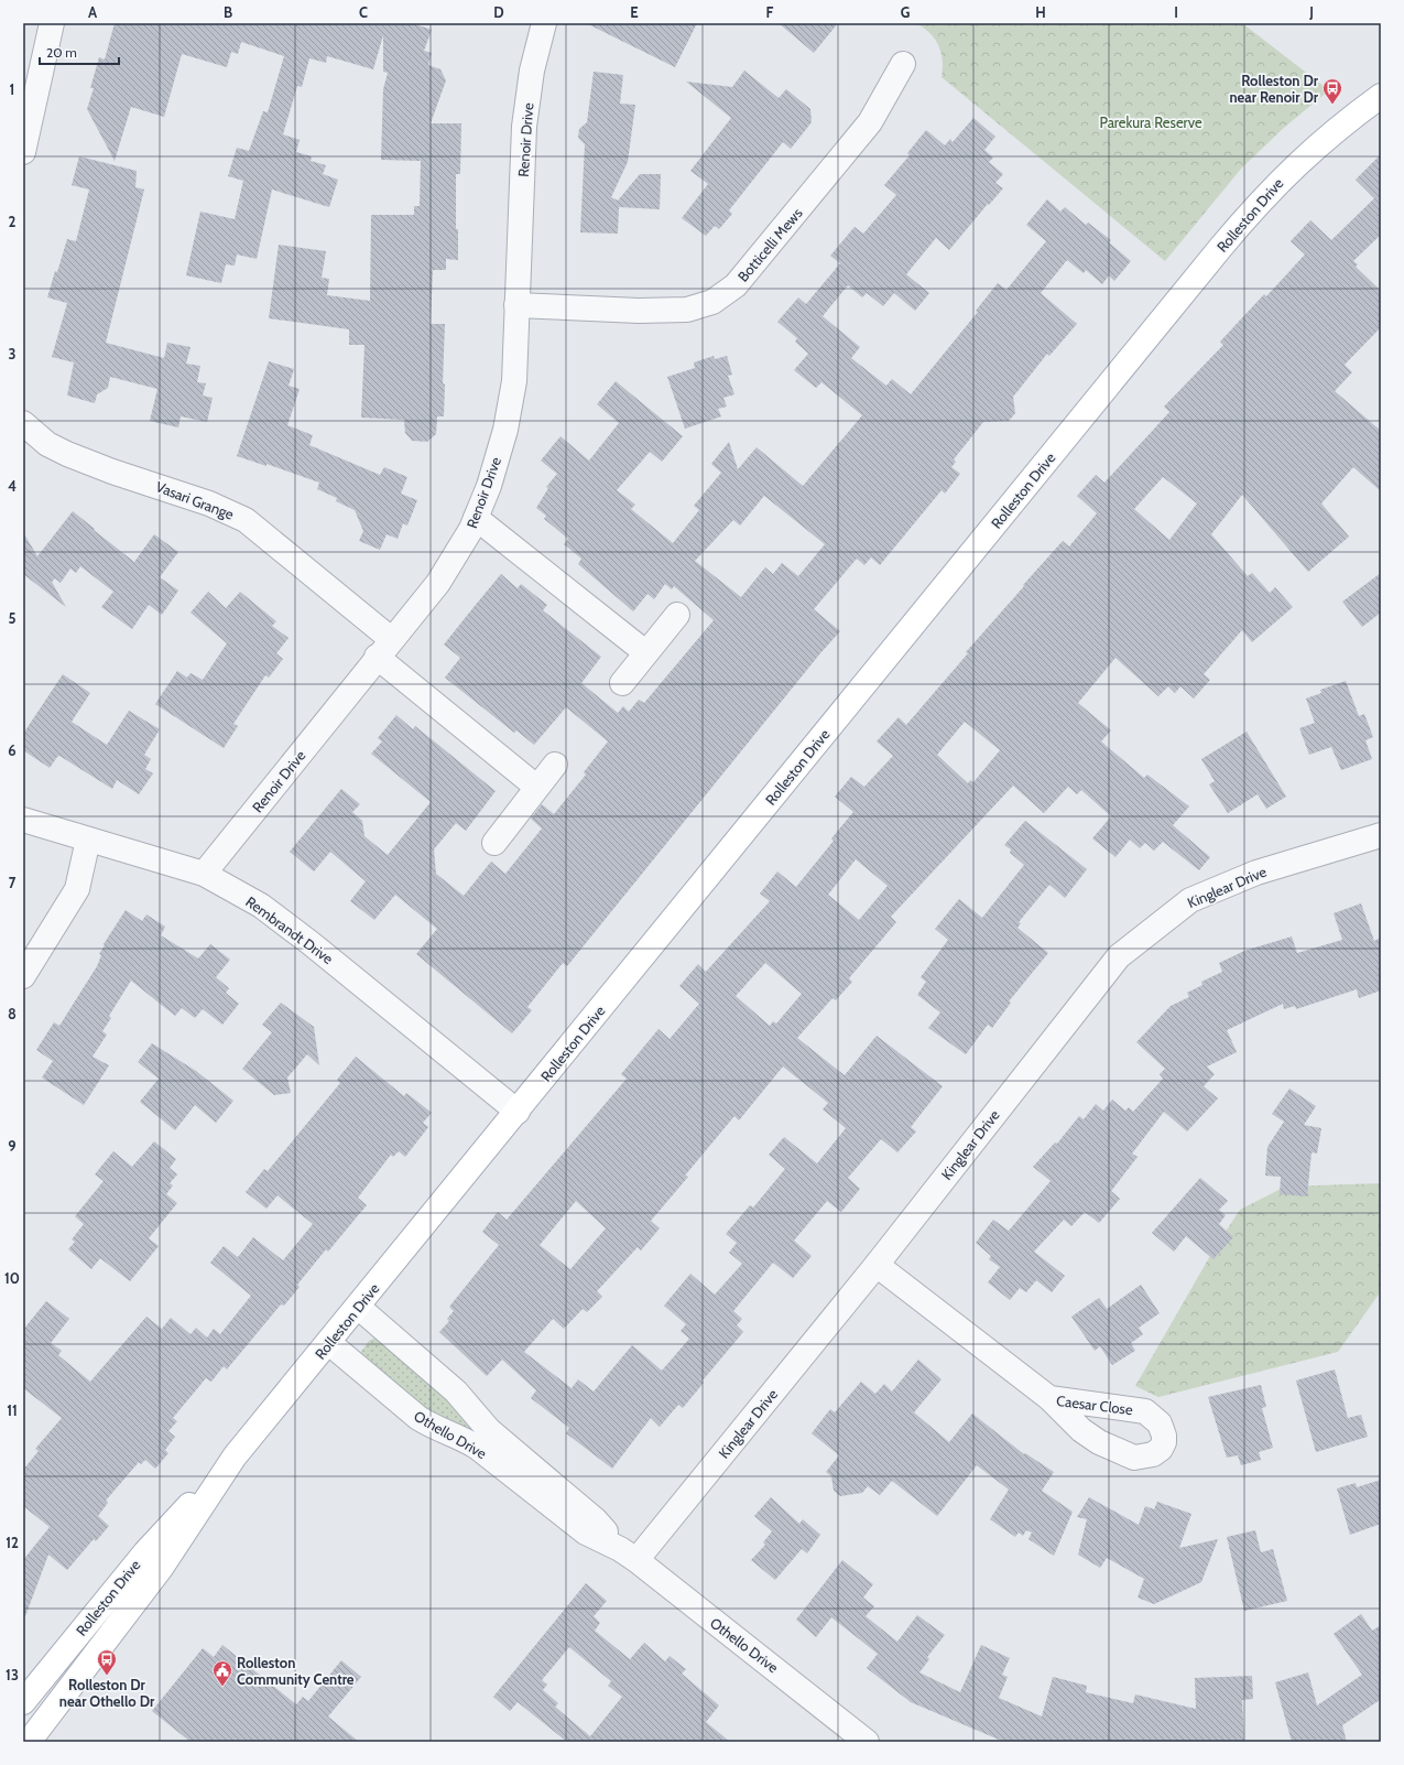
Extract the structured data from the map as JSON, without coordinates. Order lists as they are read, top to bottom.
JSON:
{
  "streets": {
    "main road": ["Rolleston Drive"],
    "street": [
      "Renoir Drive",
      "Botticelli Mews",
      "Vasari Grange",
      "Kinglear Drive",
      "Rembrandt Drive",
      "Caesar Close",
      "Othello Drive"
    ]
  },
  "crossings": [
    ["Renoir Drive", "Botticelli Mews"],
    ["Renoir Drive", "Vasari Grange"],
    ["Renoir Drive", "Rembrandt Drive"],
    ["Rolleston Drive", "Rembrandt Drive"],
    ["Rolleston Drive", "Othello Drive"],
    ["Kinglear Drive", "Caesar Close"],
    ["Kinglear Drive", "Othello Drive"]
  ],
  "parks": ["Parekura Reserve"],
  "places": {
    "bus stop": ["Rolleston Dr near Renoir Dr", "Rolleston Dr near Othello Dr"],
    "public building": ["Rolleston Community Centre"]
  },
  "scale_bar": "20 m",
  "grid": {
    "columns": [
      "A",
      "B",
      "C",
      "D",
      "E",
      "F",
      "G",
      "H",
      "I",
      "J"
    ],
    "rows": [
      "1",
      "2",
      "3",
      "4",
      "5",
      "6",
      "7",
      "8",
      "9",
      "10",
      "11",
      "12",
      "13"
    ]
  }
}
